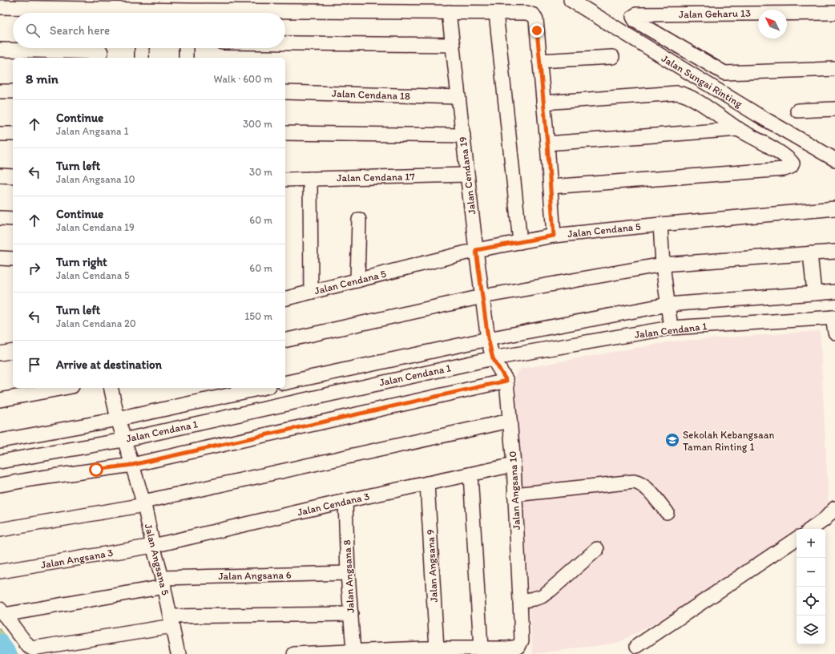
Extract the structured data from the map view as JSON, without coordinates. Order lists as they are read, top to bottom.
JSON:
{
  "streets": {
    "street": [
      "Jalan Geharu 13",
      "Jalan Sungai Rinting",
      "Jalan Cendana 18",
      "Jalan Cendana 19",
      "Jalan Cendana 17",
      "Jalan Cendana 5",
      "Jalan Cendana 1",
      "Jalan Angsana 10",
      "Jalan Cendana 3",
      "Jalan Angsana 3",
      "Jalan Angsana 5",
      "Jalan Angsana 9",
      "Jalan Angsana 6",
      "Jalan Angsana 8"
    ]
  },
  "crossings": [
    ["Jalan Cendana 18", "Jalan Cendana 19"],
    ["Jalan Cendana 19", "Jalan Cendana 17"],
    ["Jalan Cendana 19", "Jalan Cendana 5"],
    ["Jalan Cendana 19", "Jalan Cendana 1"],
    ["Jalan Cendana 19", "Jalan Angsana 10"],
    ["Jalan Cendana 1", "Jalan Angsana 10"],
    ["Jalan Cendana 1", "Jalan Angsana 5"],
    ["Jalan Angsana 10", "Jalan Cendana 3"],
    ["Jalan Cendana 3", "Jalan Angsana 3"],
    ["Jalan Cendana 3", "Jalan Angsana 5"],
    ["Jalan Cendana 3", "Jalan Angsana 9"],
    ["Jalan Cendana 3", "Jalan Angsana 8"],
    ["Jalan Angsana 3", "Jalan Angsana 5"],
    ["Jalan Angsana 5", "Jalan Angsana 6"],
    ["Jalan Angsana 6", "Jalan Angsana 8"]
  ],
  "places": {
    "school or university": ["Sekolah Kebangsaan Taman Rinting 1"]
  },
  "north": "top left",
  "page": {
    "search": "Search here",
    "heading": ["8 min", "Walk · 600 m"],
    "list": [
      ["Continue", "Jalan Angsana 1", "300 m"],
      ["Turn left", "Jalan Angsana 10", "30 m"],
      ["Continue", "Jalan Cendana 19", "60 m"],
      ["Turn right", "Jalan Cendana 5", "60 m"],
      ["Turn left", "Jalan Cendana 20", "150 m"],
      "Arrive at destination"
    ],
    "map_buttons": ["+", "−"]
  }
}
